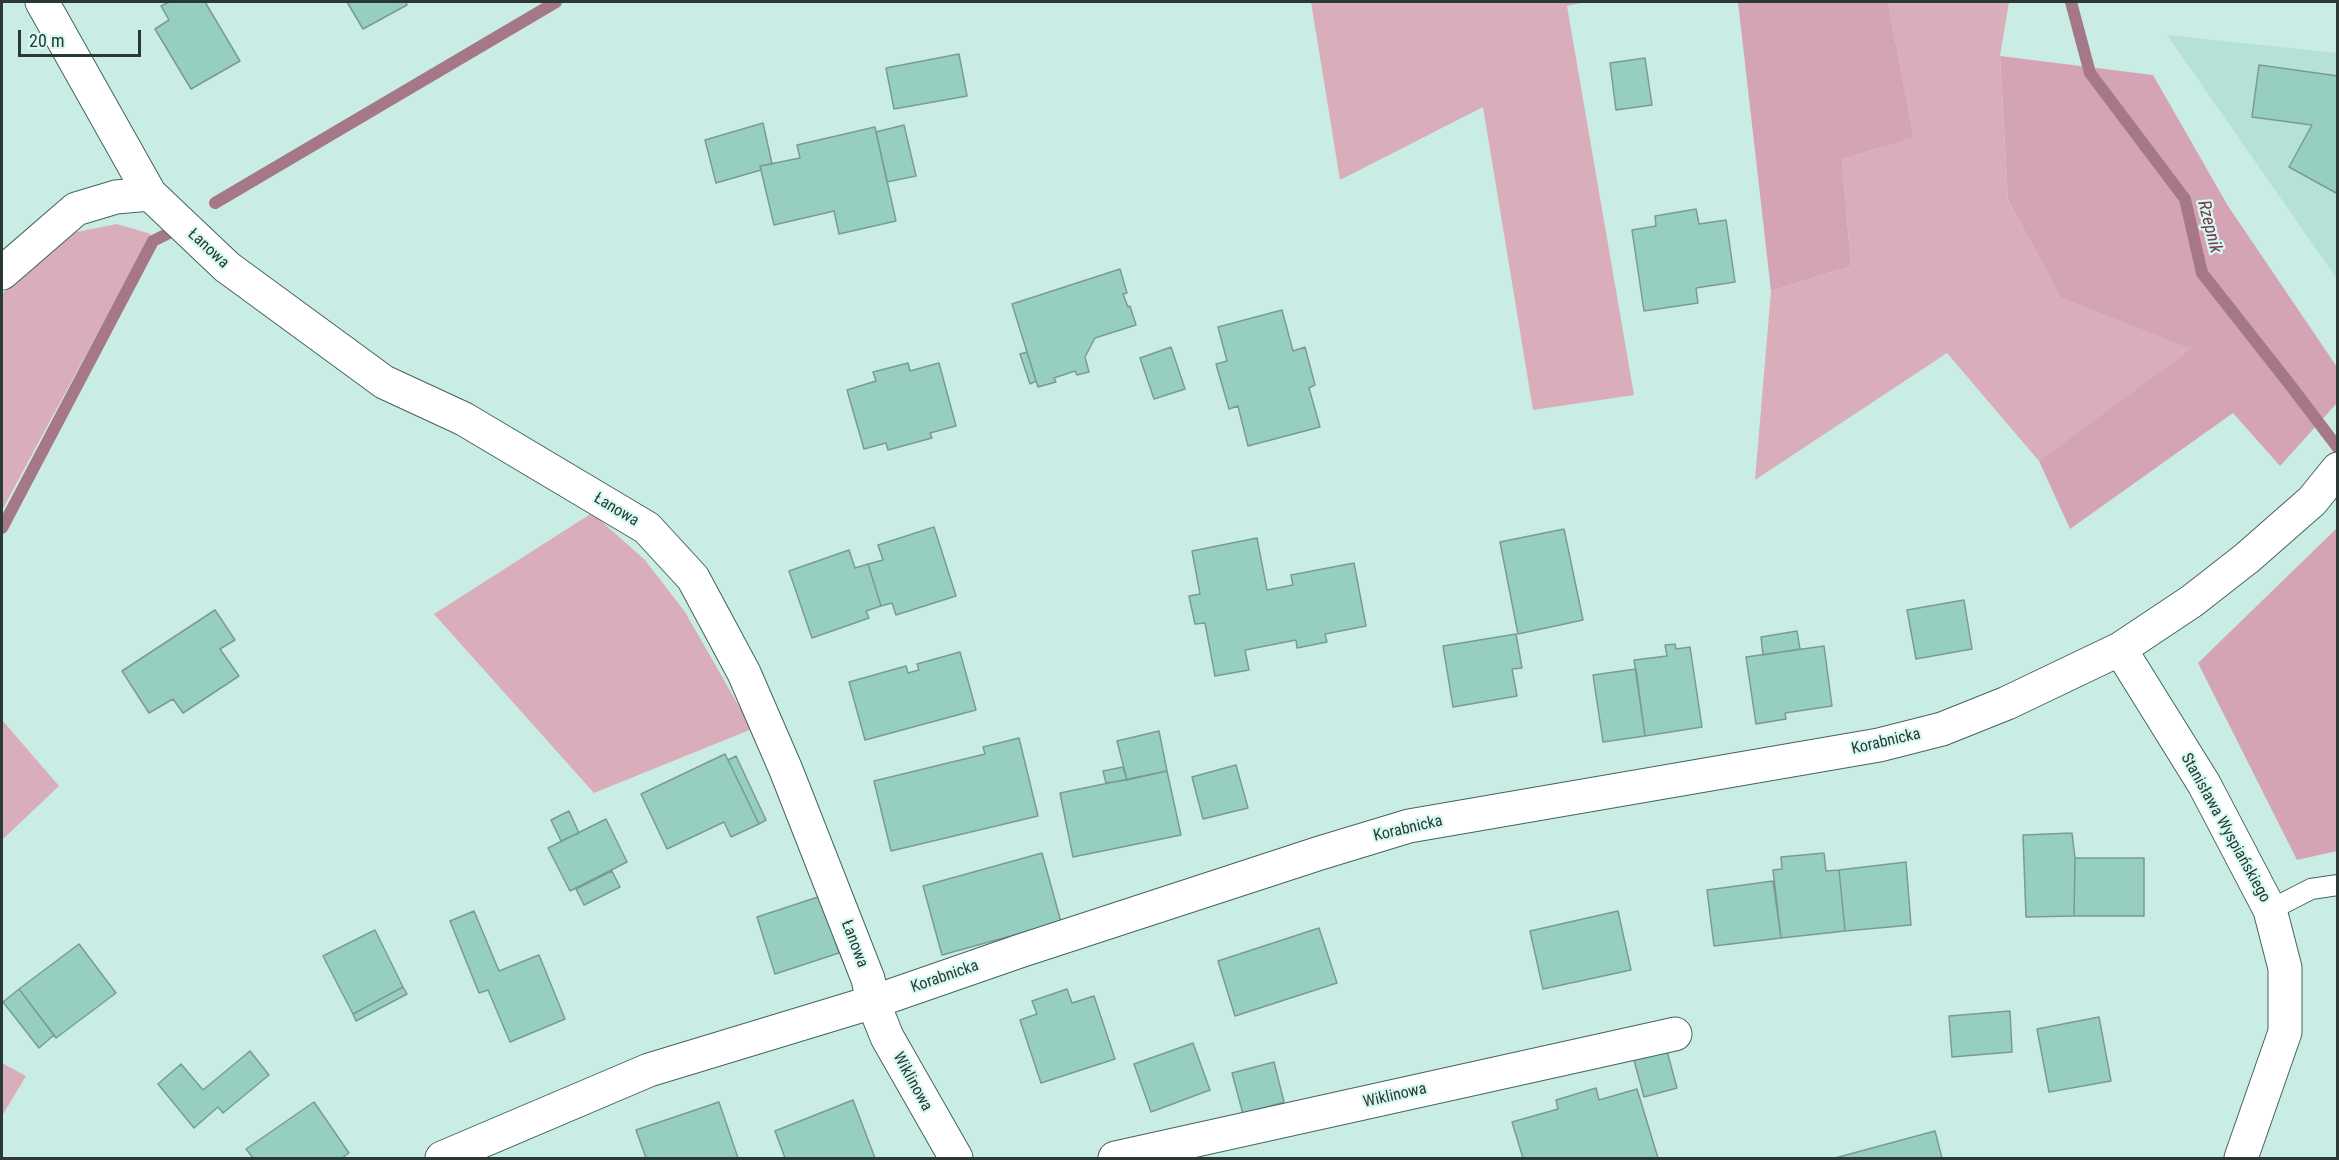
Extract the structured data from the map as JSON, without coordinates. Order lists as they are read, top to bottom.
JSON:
{
  "streets": {
    "street": [
      "Łanowa",
      "Korabnicka",
      "Stanisława Wyspiańskiego",
      "Wiklinowa"
    ]
  },
  "crossings": [
    ["Łanowa", "Korabnicka"],
    ["Łanowa", "Wiklinowa"],
    ["Korabnicka", "Stanisława Wyspiańskiego"],
    ["Korabnicka", "Wiklinowa"]
  ],
  "water": ["Rzepnik"],
  "scale_bar": "20 m"
}
